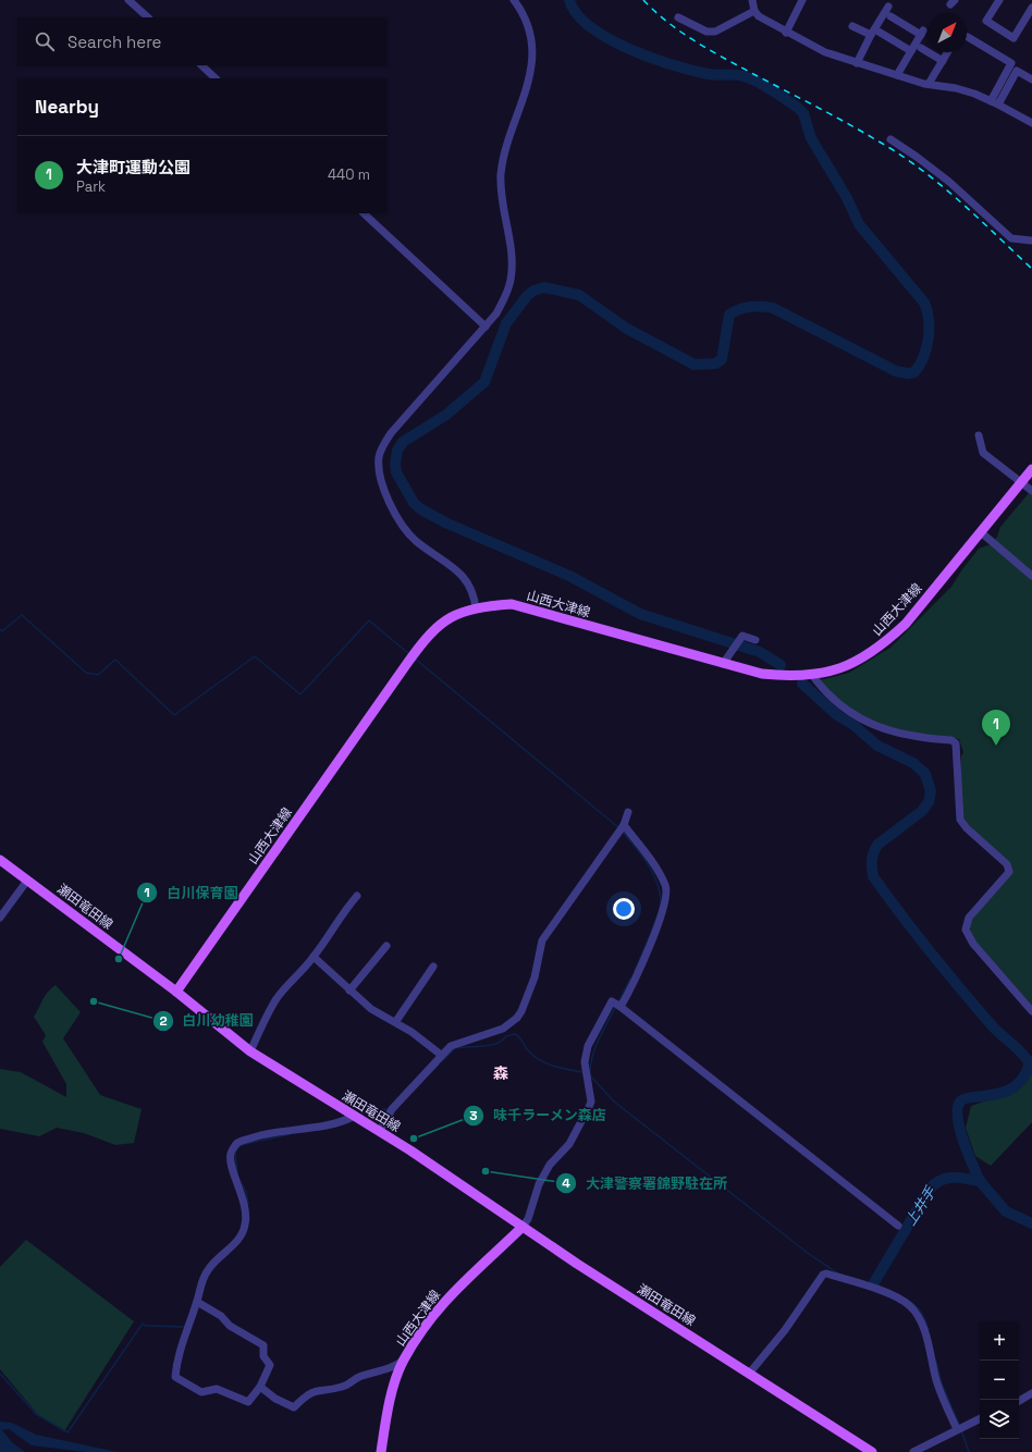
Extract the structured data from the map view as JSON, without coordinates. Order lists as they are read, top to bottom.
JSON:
{
  "streets": {
    "main road": ["山西大津線", "瀬田竜田線"]
  },
  "crossings": [
    ["山西大津線", "瀬田竜田線"]
  ],
  "districts": ["森"],
  "water": ["上井手"],
  "places": [
    "白川保育園",
    "白川幼稚園",
    "味千ラーメン森店",
    "大津警察署錦野駐在所"
  ],
  "north": "top right",
  "page": {
    "search": "Search here",
    "heading": "Nearby",
    "list": [
      {
        "mark": "1",
        "name": "大津町運動公園",
        "note": "Park",
        "value": "440 m"
      }
    ],
    "pins": "1",
    "map_buttons": ["+", "−"]
  }
}
